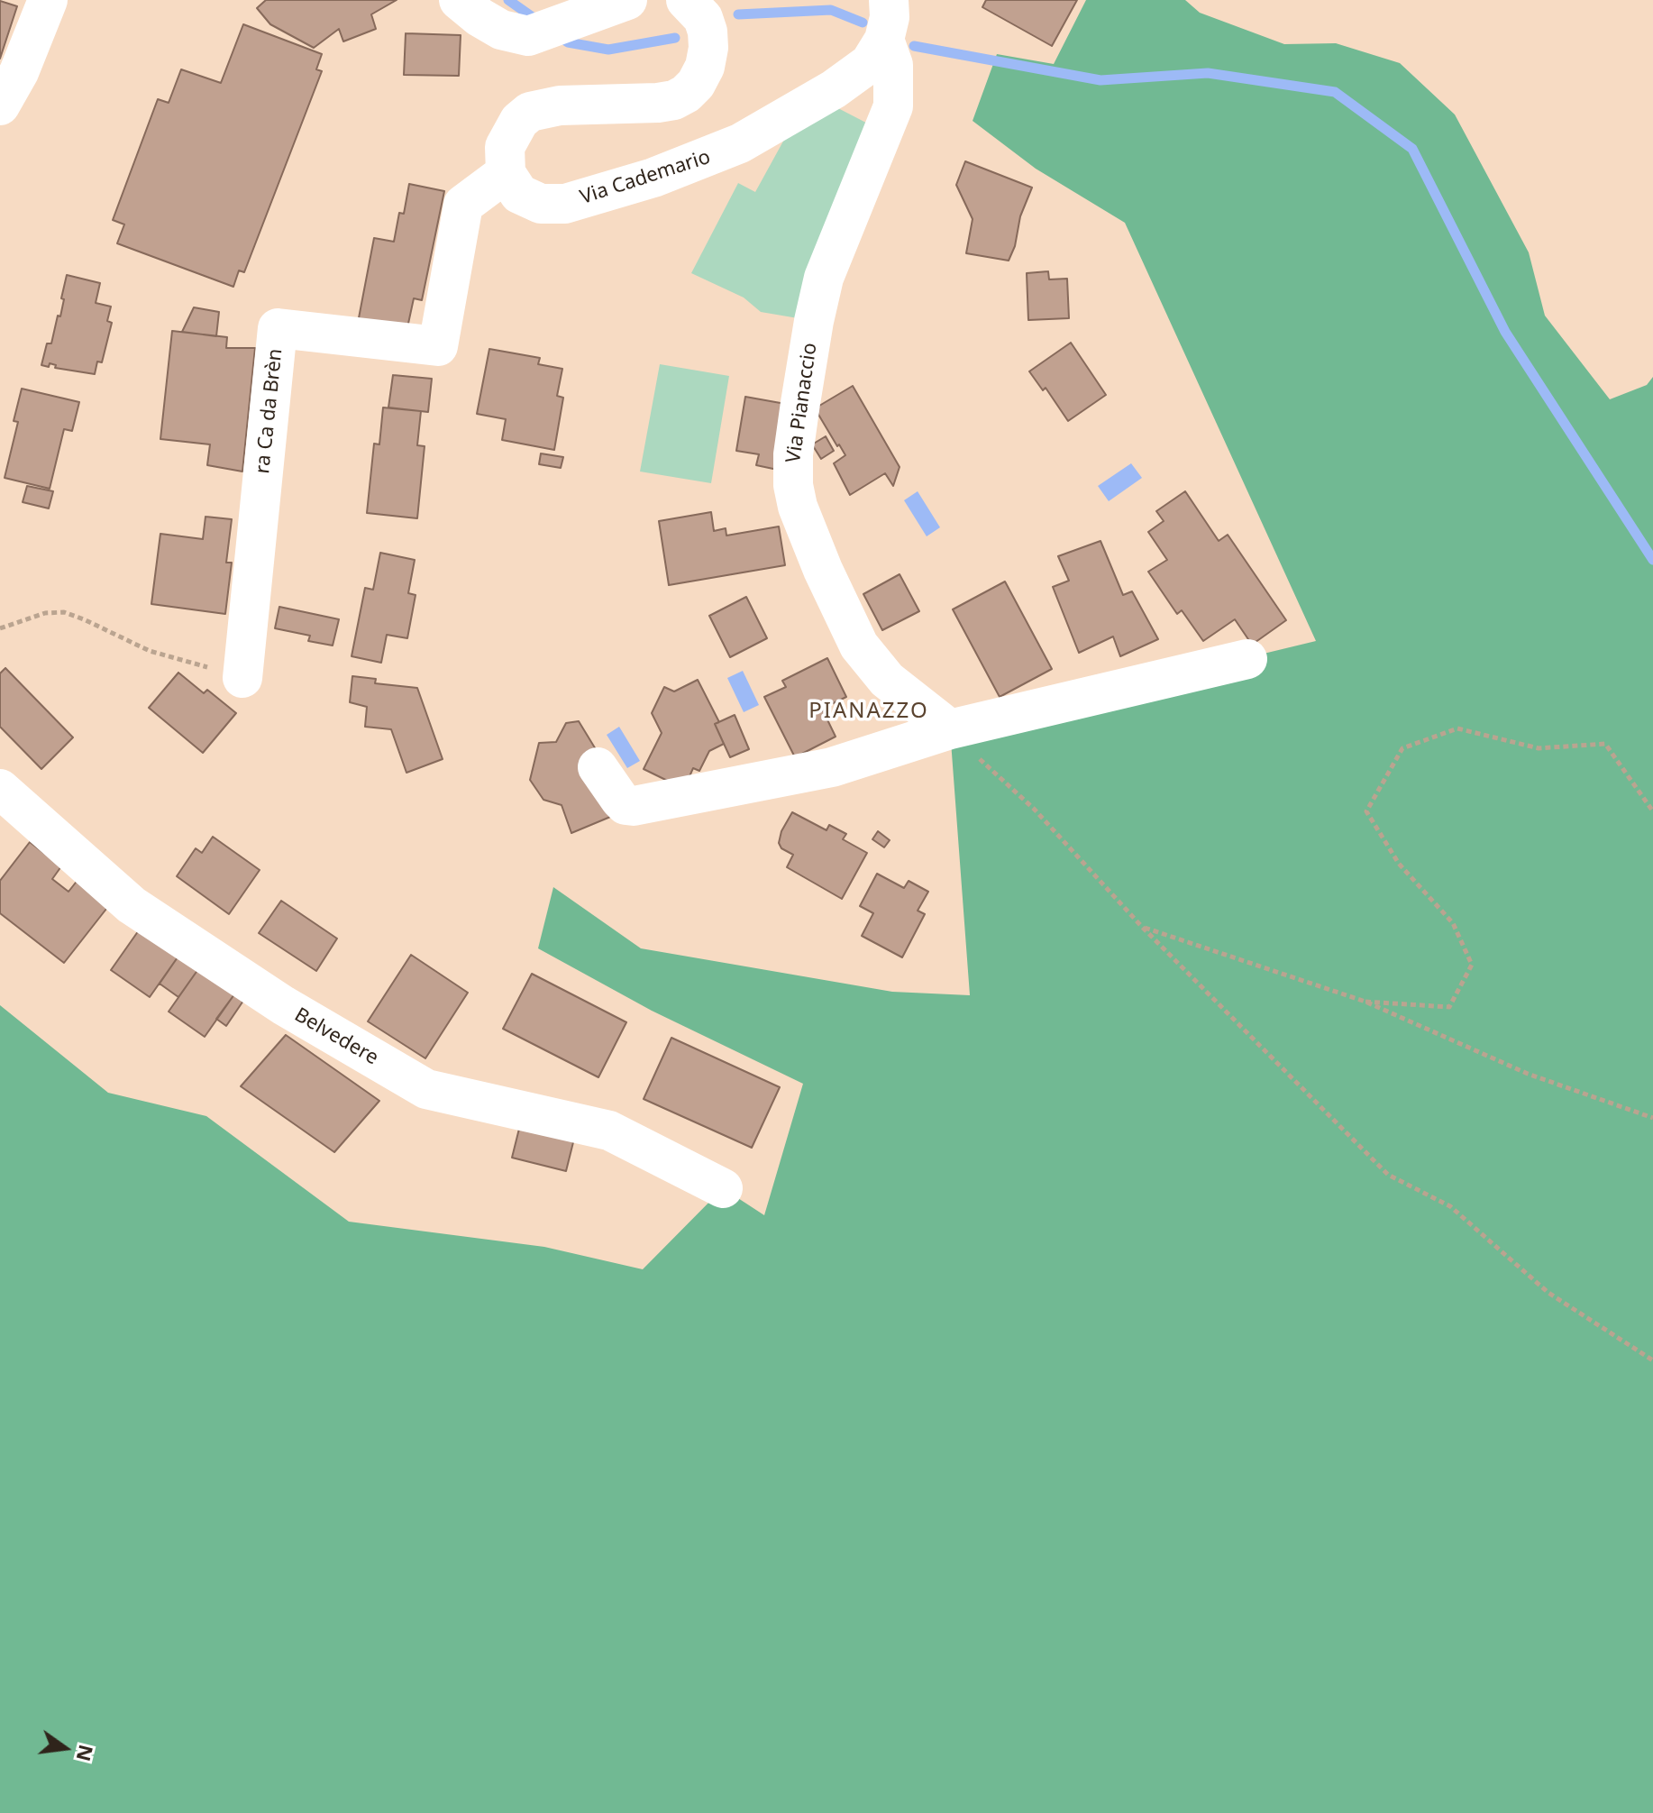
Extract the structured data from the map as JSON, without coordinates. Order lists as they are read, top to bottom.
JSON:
{
  "streets": {
    "street": [
      "Via Cademario",
      "Via Pianaccio",
      "ra Ca da Brèn",
      "Belvedere"
    ]
  },
  "crossings": [
    ["Via Cademario", "Via Pianaccio"],
    ["Via Cademario", "ra Ca da Brèn"]
  ],
  "districts": ["PIANAZZO"],
  "north": "right"
}
